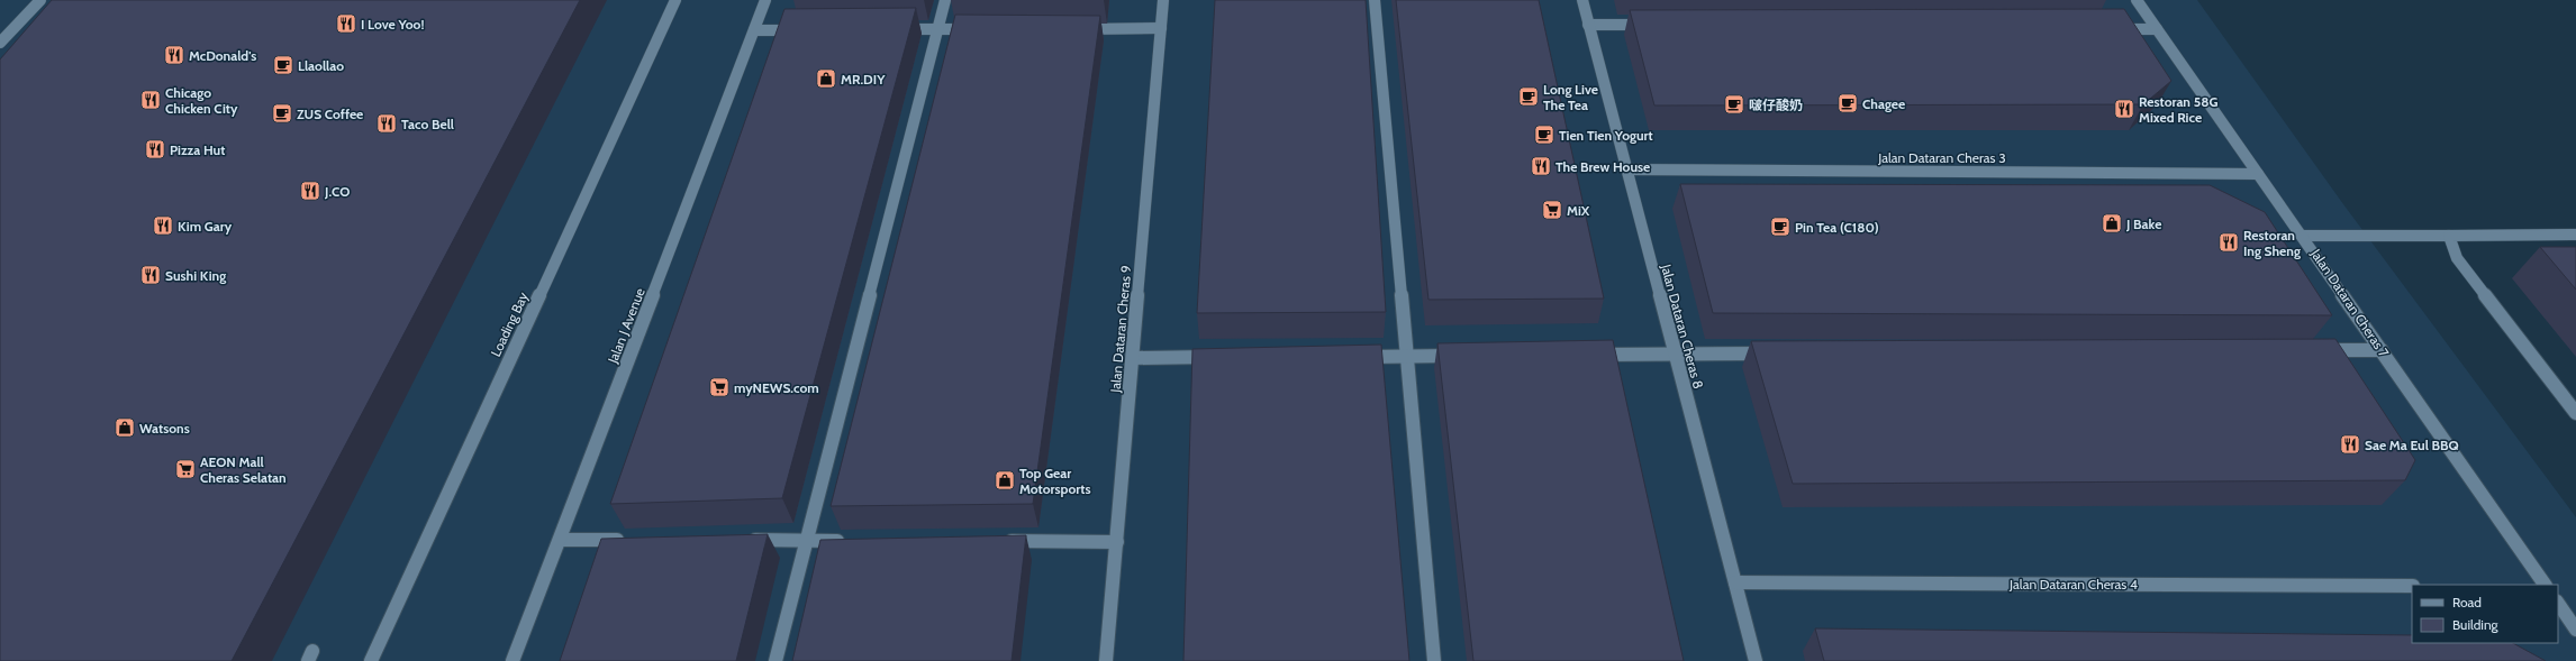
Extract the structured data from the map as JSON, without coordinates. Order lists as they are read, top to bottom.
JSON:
{
  "streets": {
    "street": [
      "Jalan Dataran Cheras 3",
      "Jalan Dataran Cheras 7",
      "Loading Bay",
      "Jalan J Avenue",
      "Jalan Dataran Cheras 8",
      "Jalan Dataran Cheras 9",
      "Jalan Dataran Cheras 4"
    ]
  },
  "crossings": [
    ["Jalan Dataran Cheras 3", "Jalan Dataran Cheras 7"],
    ["Jalan Dataran Cheras 3", "Jalan Dataran Cheras 8"],
    ["Jalan Dataran Cheras 8", "Jalan Dataran Cheras 4"]
  ],
  "places": {
    "restaurant": [
      "I Love Yoo!",
      "McDonald's",
      "Chicago Chicken City",
      "Restoran 58G Mixed Rice",
      "Taco Bell",
      "Pizza Hut",
      "The Brew House",
      "J.CO",
      "Kim Gary",
      "Restoran Ing Sheng",
      "Sushi King",
      "Sae Ma Eul BBQ"
    ],
    "cafe": [
      "Llaollao",
      "Long Live The Tea",
      "Chagee",
      "啵仔酸奶",
      "ZUS Coffee",
      "Tien Tien Yogurt",
      "Pin Tea (C180)"
    ],
    "shop": [
      "MR.DIY",
      "J Bake",
      "Watsons",
      "Top Gear Motorsports"
    ],
    "supermarket": ["MiX", "myNEWS.com", "AEON Mall Cheras Selatan"]
  },
  "legend": ["Road", "Building"]
}
